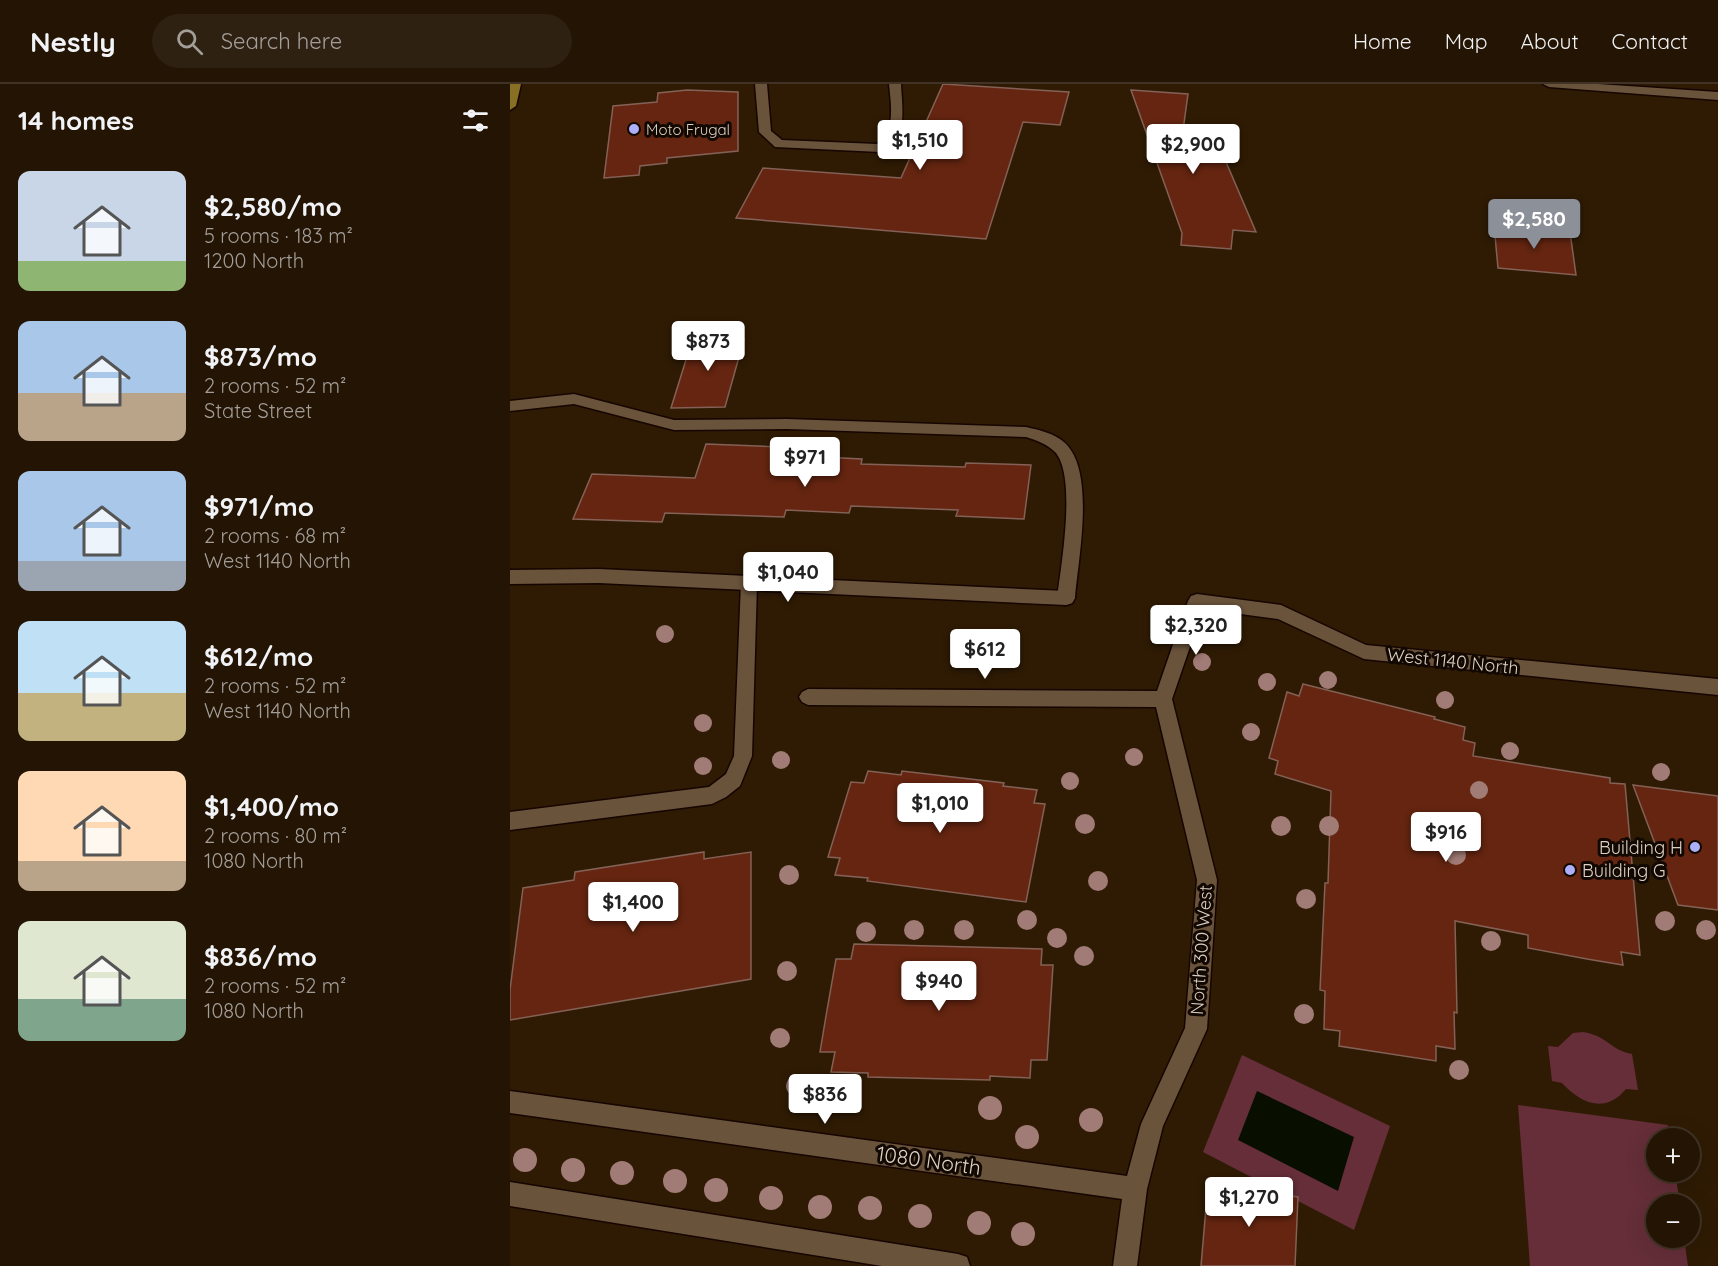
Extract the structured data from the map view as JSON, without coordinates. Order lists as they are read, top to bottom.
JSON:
{
  "streets": {
    "street": ["West 1140 North", "North 300 West", "1080 North"]
  },
  "crossings": [
    ["West 1140 North", "North 300 West"],
    ["North 300 West", "1080 North"]
  ],
  "places": ["Moto Frugal", "Building H", "Building G"],
  "page": {
    "header": "Nestly",
    "search": "Search here",
    "nav": [
      "Home",
      "Map",
      "About",
      "Contact"
    ],
    "heading": "14 homes",
    "price": [
      "$1,510",
      "$2,900",
      "$2,580",
      "$873",
      "$971",
      "$1,040",
      "$2,320",
      "$612",
      "$1,010",
      "$916",
      "$1,400",
      "$940",
      "$836",
      "$1,270"
    ],
    "list": [
      {
        "name": "$2,580/mo",
        "note": "5 rooms · 183 m² · 1200 North"
      },
      {
        "name": "$873/mo",
        "note": "2 rooms · 52 m² · State Street"
      },
      {
        "name": "$971/mo",
        "note": "2 rooms · 68 m² · West 1140 North"
      },
      {
        "name": "$612/mo",
        "note": "2 rooms · 52 m² · West 1140 North"
      },
      {
        "name": "$1,400/mo",
        "note": "2 rooms · 80 m² · 1080 North"
      },
      {
        "name": "$836/mo",
        "note": "2 rooms · 52 m² · 1080 North"
      }
    ],
    "map_buttons": ["+", "−"]
  }
}
